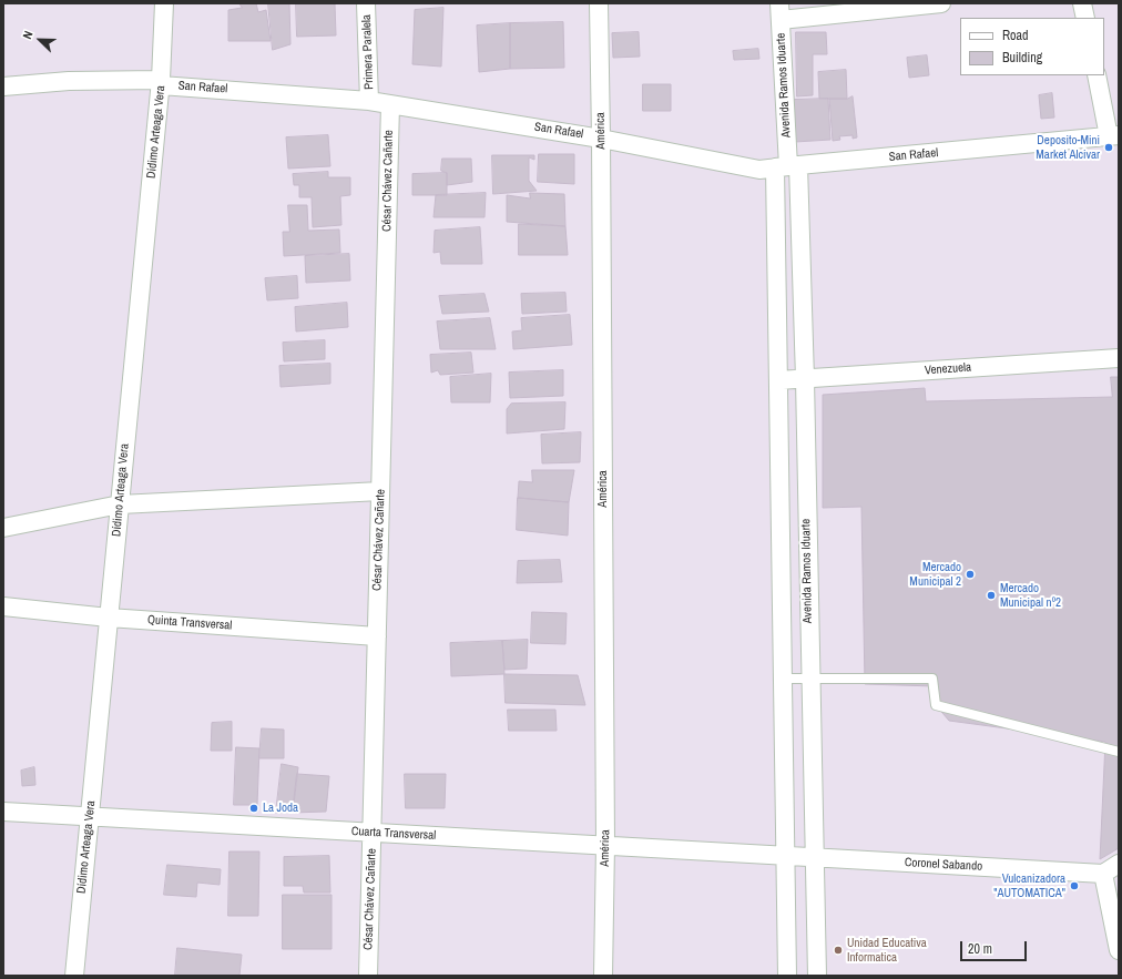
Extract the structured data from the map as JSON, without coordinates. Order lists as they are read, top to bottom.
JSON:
{
  "streets": {
    "street": [
      "Primera Paralela",
      "Avenida Ramos Iduarte",
      "San Rafael",
      "América",
      "Dídimo Arteaga Vera",
      "César Chávez Cañarte",
      "Venezuela",
      "Quinta Transversal",
      "Cuarta Transversal",
      "Coronel Sabando"
    ]
  },
  "crossings": [
    ["Primera Paralela", "San Rafael"],
    ["Avenida Ramos Iduarte", "San Rafael"],
    ["Avenida Ramos Iduarte", "Venezuela"],
    ["Avenida Ramos Iduarte", "Cuarta Transversal"],
    ["Avenida Ramos Iduarte", "Coronel Sabando"],
    ["San Rafael", "América"],
    ["San Rafael", "Dídimo Arteaga Vera"],
    ["San Rafael", "César Chávez Cañarte"],
    ["América", "Cuarta Transversal"],
    ["Dídimo Arteaga Vera", "Quinta Transversal"],
    ["Dídimo Arteaga Vera", "Cuarta Transversal"],
    ["César Chávez Cañarte", "Quinta Transversal"],
    ["César Chávez Cañarte", "Cuarta Transversal"],
    ["Cuarta Transversal", "Coronel Sabando"]
  ],
  "places": [
    "Deposito-Mini Market Alcivar",
    "Mercado Municipal 2",
    "Mercado Municipal nº2",
    "La Joda",
    "Vulcanizadora \"AUTOMATICA\"",
    "Unidad Educativa Informatica"
  ],
  "legend": ["Road", "Building"],
  "scale_bar": "20 m",
  "north": "top left"
}
